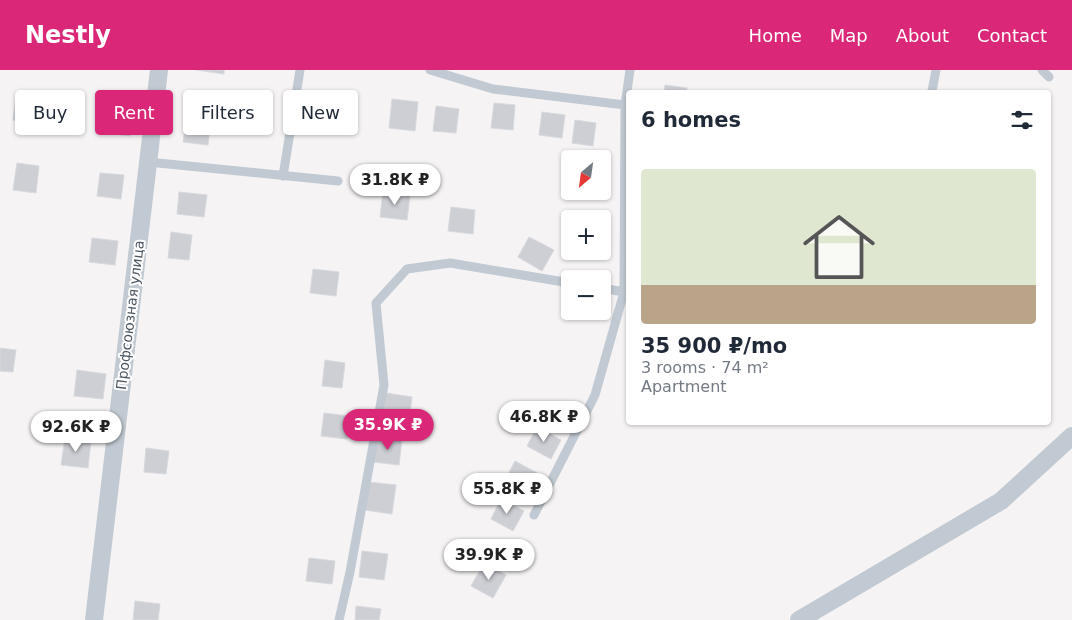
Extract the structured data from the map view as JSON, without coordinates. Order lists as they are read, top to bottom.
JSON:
{
  "streets": {
    "street": ["Профсоюзная улица"]
  },
  "north": "bottom left",
  "page": {
    "header": "Nestly",
    "nav": [
      "Home",
      "Map",
      "About",
      "Contact"
    ],
    "chip": [
      "Buy",
      "Rent",
      "Filters",
      "New"
    ],
    "heading": "6 homes",
    "map_buttons": ["+", "−"],
    "list": [
      {
        "name": "35 900 ₽/mo",
        "note": "3 rooms · 74 m² · Apartment"
      }
    ],
    "price": [
      "31.8K ₽",
      "46.8K ₽",
      "35.9K ₽",
      "92.6K ₽",
      "55.8K ₽",
      "39.9K ₽"
    ]
  }
}
